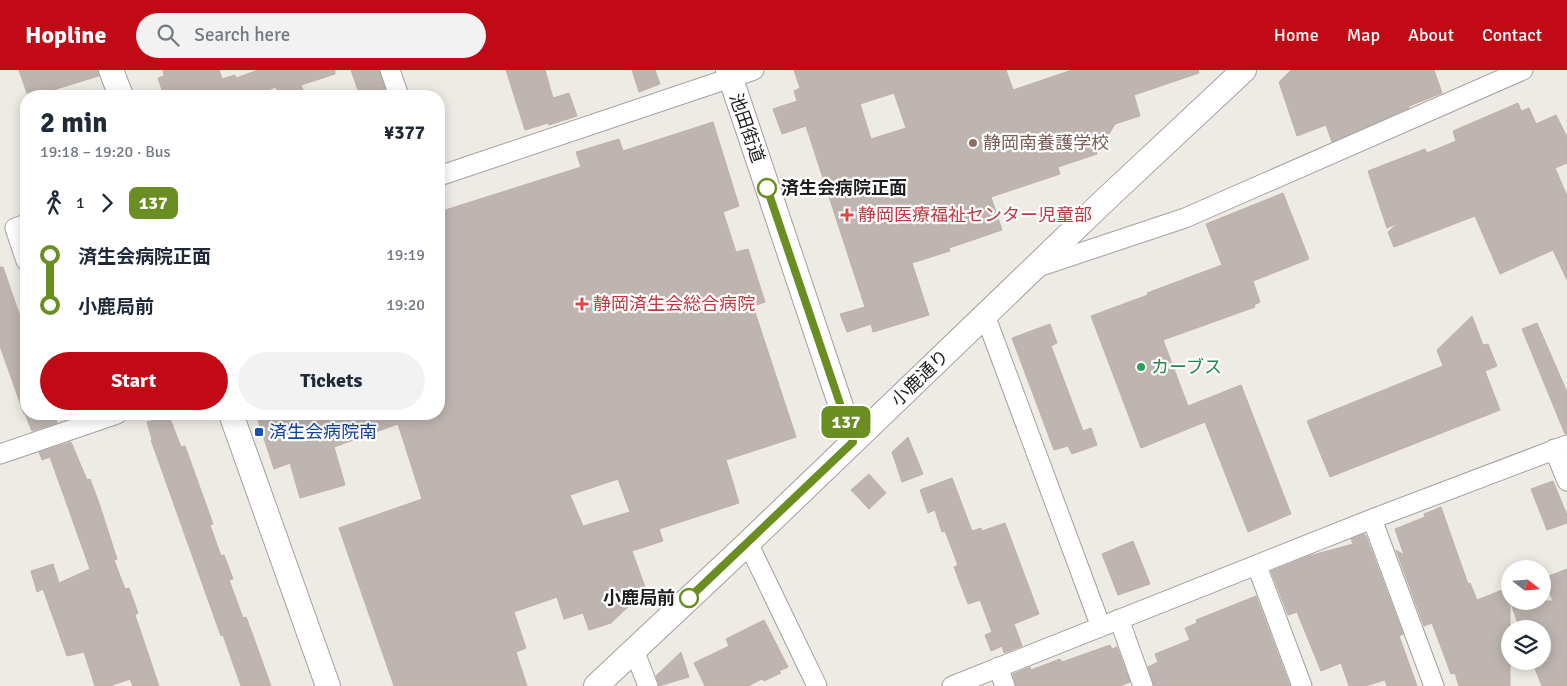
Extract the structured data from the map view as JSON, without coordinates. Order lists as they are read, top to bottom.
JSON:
{
  "streets": {
    "street": ["池田街道", "小鹿通り"]
  },
  "crossings": [
    ["池田街道", "小鹿通り"]
  ],
  "places": {
    "other": [
      "静岡南養護学校",
      "済生会病院正面",
      "カーブス",
      "小鹿局前"
    ],
    "health": ["静岡医療福祉センター児童部", "静岡済生会総合病院"],
    "transit": ["済生会病院南"]
  },
  "lines": ["bus line 137"],
  "north": "right",
  "page": {
    "header": "Hopline",
    "search": "Search here",
    "nav": [
      "Home",
      "Map",
      "About",
      "Contact"
    ],
    "on_map": "137",
    "heading": ["2 min", "19:18 – 19:20 · Bus", "¥377"],
    "legs": ["1", "137"],
    "list": [
      {
        "name": "済生会病院正面",
        "value": "19:19"
      },
      {
        "name": "小鹿局前",
        "value": "19:20"
      }
    ],
    "buttons": ["Start", "Tickets"]
  }
}
